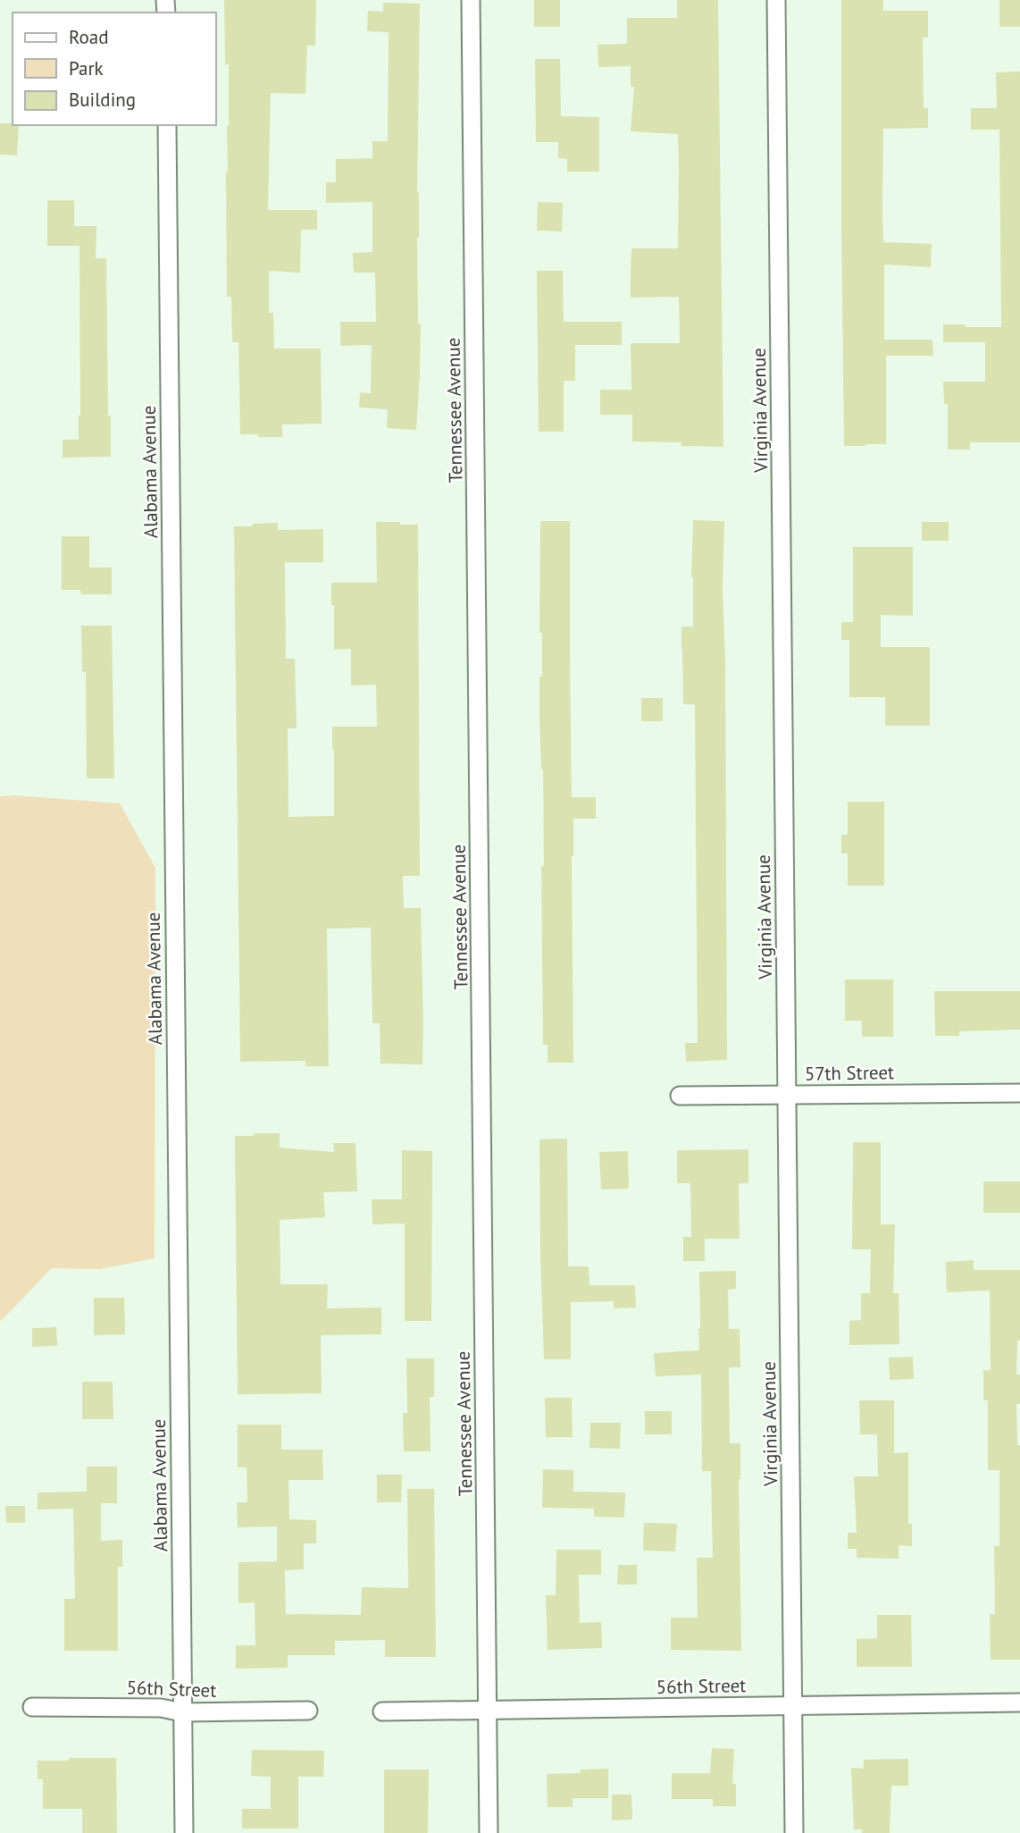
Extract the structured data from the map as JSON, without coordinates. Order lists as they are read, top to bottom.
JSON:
{
  "streets": {
    "street": [
      "Tennessee Avenue",
      "Virginia Avenue",
      "Alabama Avenue",
      "57th Street",
      "56th Street"
    ]
  },
  "crossings": [
    ["Tennessee Avenue", "56th Street"],
    ["Virginia Avenue", "57th Street"],
    ["Virginia Avenue", "56th Street"],
    ["Alabama Avenue", "56th Street"]
  ],
  "legend": ["Road", "Park", "Building"]
}
